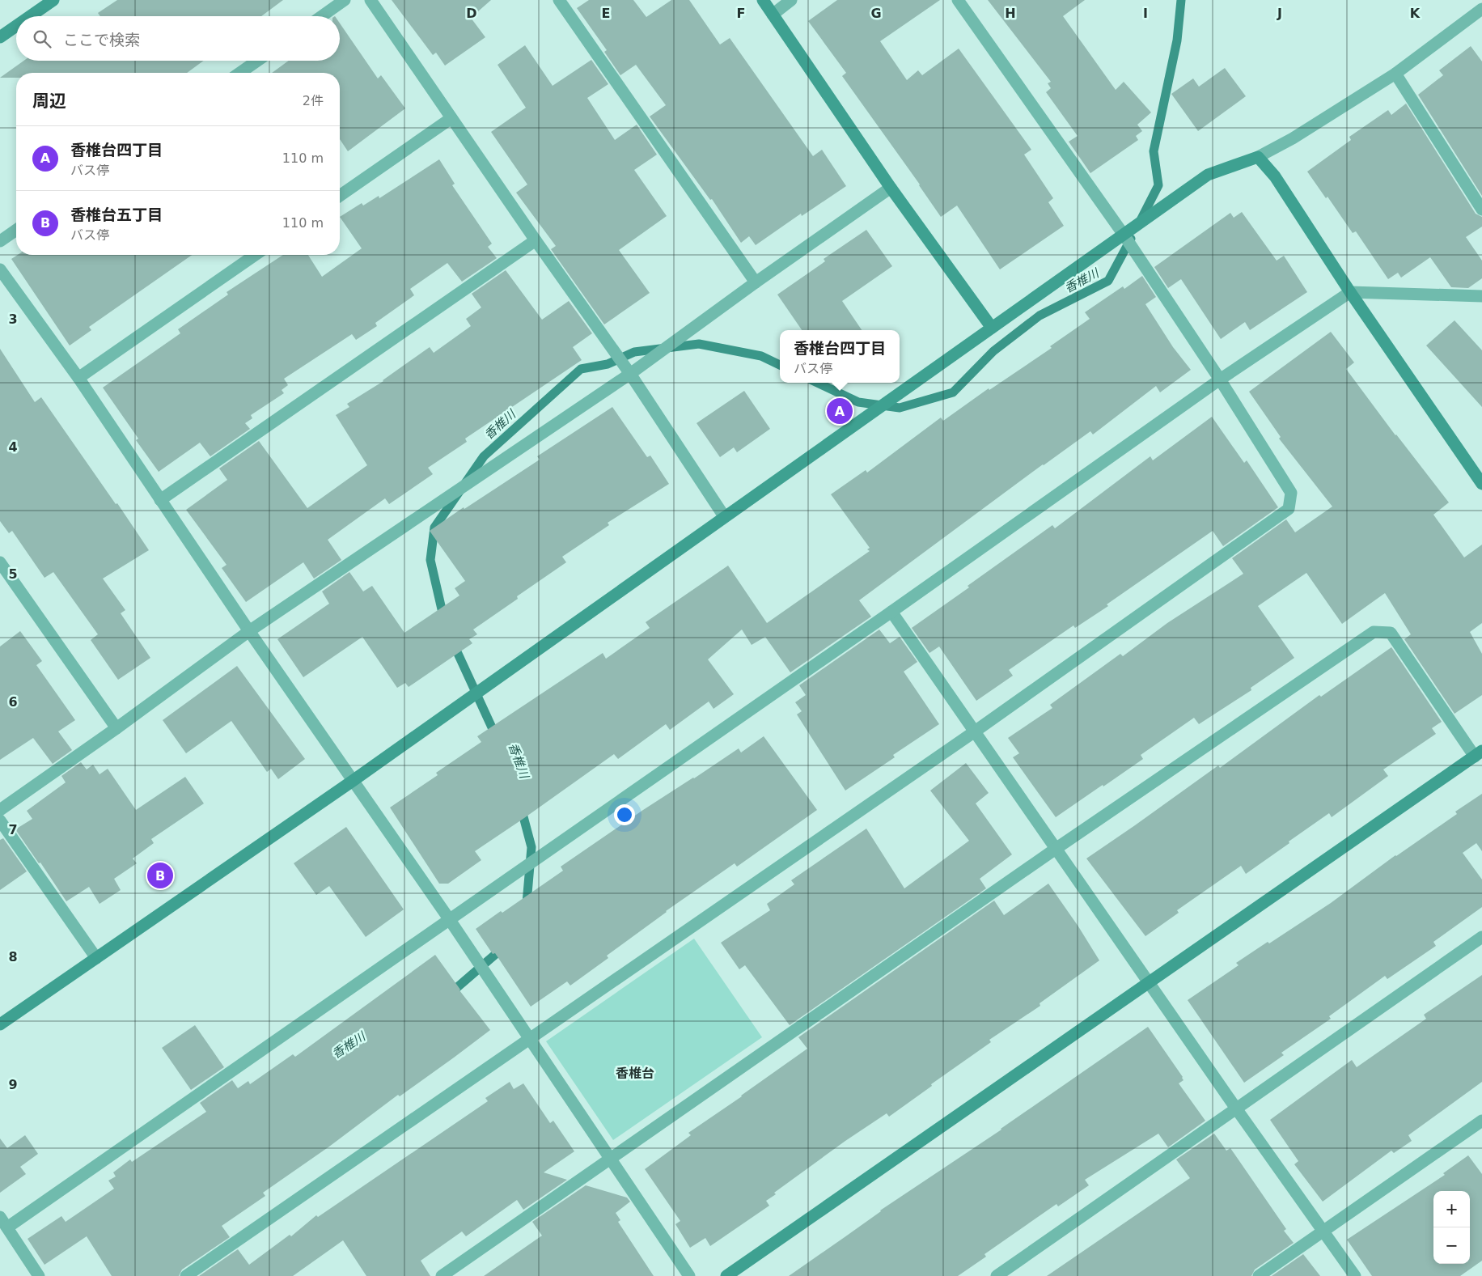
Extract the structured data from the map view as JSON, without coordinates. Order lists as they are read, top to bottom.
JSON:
{
  "districts": ["香椎台"],
  "water": ["香椎川"],
  "page": {
    "search": "ここで検索",
    "heading": ["周辺", "2件"],
    "list": [
      {
        "mark": "A",
        "name": "香椎台四丁目",
        "note": "バス停",
        "value": "110 m"
      },
      {
        "mark": "B",
        "name": "香椎台五丁目",
        "note": "バス停",
        "value": "110 m"
      }
    ],
    "popup": ["香椎台四丁目", "バス停"],
    "pins": ["A", "B"],
    "map_buttons": ["+", "−"]
  },
  "grid": {
    "columns": [
      "D",
      "E",
      "F",
      "G",
      "H",
      "I",
      "J",
      "K"
    ],
    "rows": [
      "3",
      "4",
      "5",
      "6",
      "7",
      "8",
      "9"
    ]
  }
}
